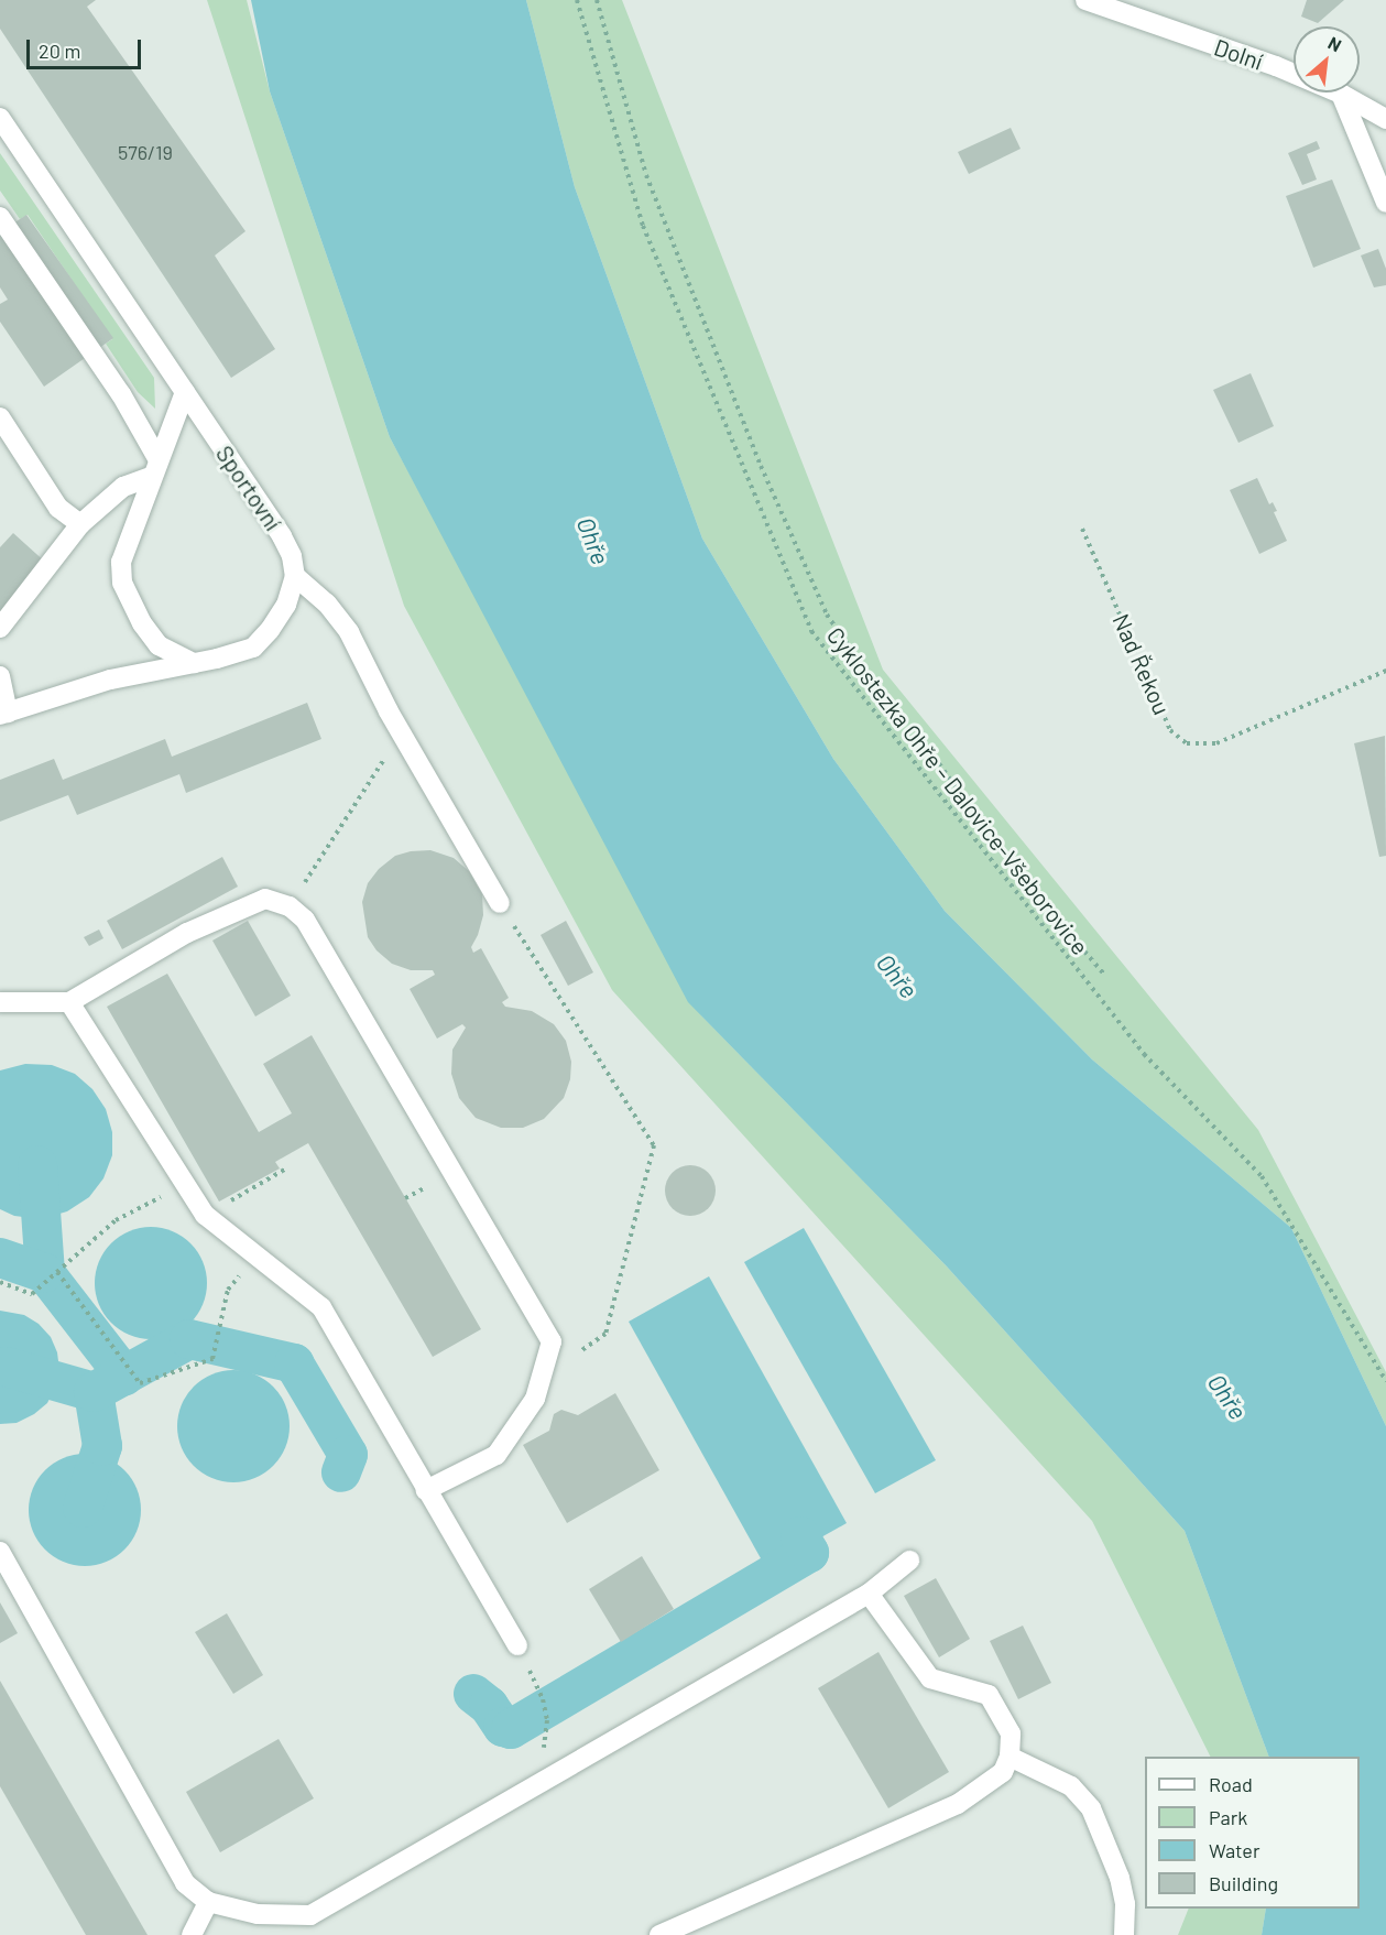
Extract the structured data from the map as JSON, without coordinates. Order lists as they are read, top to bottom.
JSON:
{
  "streets": {
    "street": ["Dolní", "Sportovní"],
    "path": ["Nad Řekou", "Cyklostezka Ohře – Dalovice-Všeborovice"]
  },
  "water": ["Ohře"],
  "house_numbers": ["576/19"],
  "legend": [
    "Road",
    "Park",
    "Water",
    "Building"
  ],
  "scale_bar": "20 m",
  "north": "top right"
}
